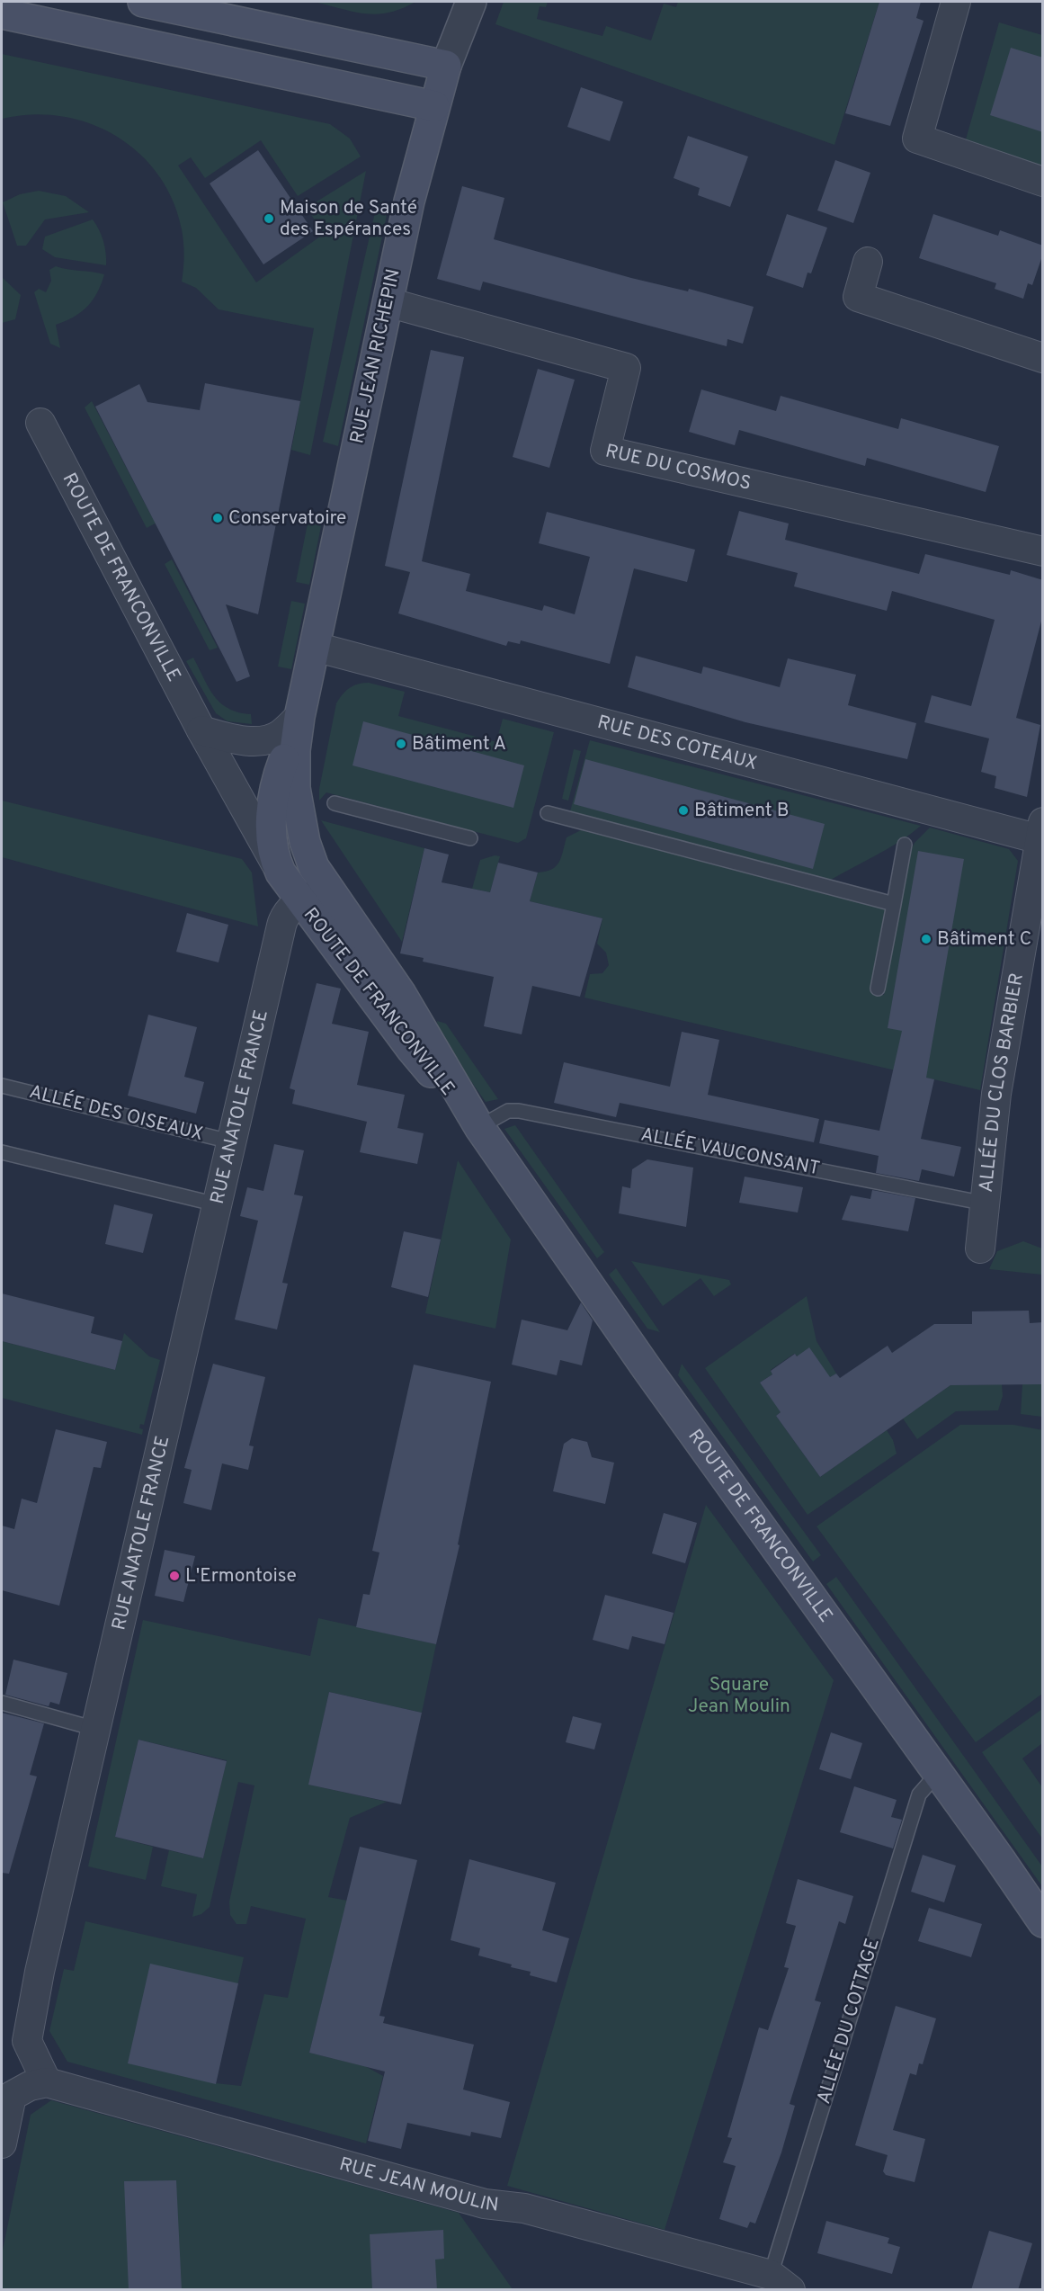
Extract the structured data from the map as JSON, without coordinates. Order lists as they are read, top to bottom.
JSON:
{
  "streets": {
    "main road": ["RUE JEAN RICHEPIN", "ROUTE DE FRANCONVILLE"],
    "street": [
      "RUE DU COSMOS",
      "RUE DES COTEAUX",
      "ALLÉE DU CLOS BARBIER",
      "RUE ANATOLE FRANCE",
      "RUE JEAN MOULIN"
    ],
    "lane": ["ALLÉE DES OISEAUX", "ALLÉE VAUCONSANT", "ALLÉE DU COTTAGE"]
  },
  "crossings": [
    ["RUE JEAN RICHEPIN", "RUE DU COSMOS"],
    ["RUE JEAN RICHEPIN", "ROUTE DE FRANCONVILLE"],
    ["RUE JEAN RICHEPIN", "RUE DES COTEAUX"],
    ["ROUTE DE FRANCONVILLE", "RUE ANATOLE FRANCE"],
    ["ROUTE DE FRANCONVILLE", "ALLÉE VAUCONSANT"],
    ["ROUTE DE FRANCONVILLE", "ALLÉE DU COTTAGE"],
    ["RUE DES COTEAUX", "ALLÉE DU CLOS BARBIER"],
    ["ALLÉE DU CLOS BARBIER", "ALLÉE VAUCONSANT"],
    ["RUE ANATOLE FRANCE", "ALLÉE DES OISEAUX"],
    ["RUE ANATOLE FRANCE", "RUE JEAN MOULIN"],
    ["ALLÉE DU COTTAGE", "RUE JEAN MOULIN"]
  ],
  "parks": ["Square Jean Moulin"],
  "places": [
    "Maison de Santé des Espérances",
    "Conservatoire",
    "Bâtiment A",
    "Bâtiment B",
    "Bâtiment C",
    "L'Ermontoise"
  ]
}
